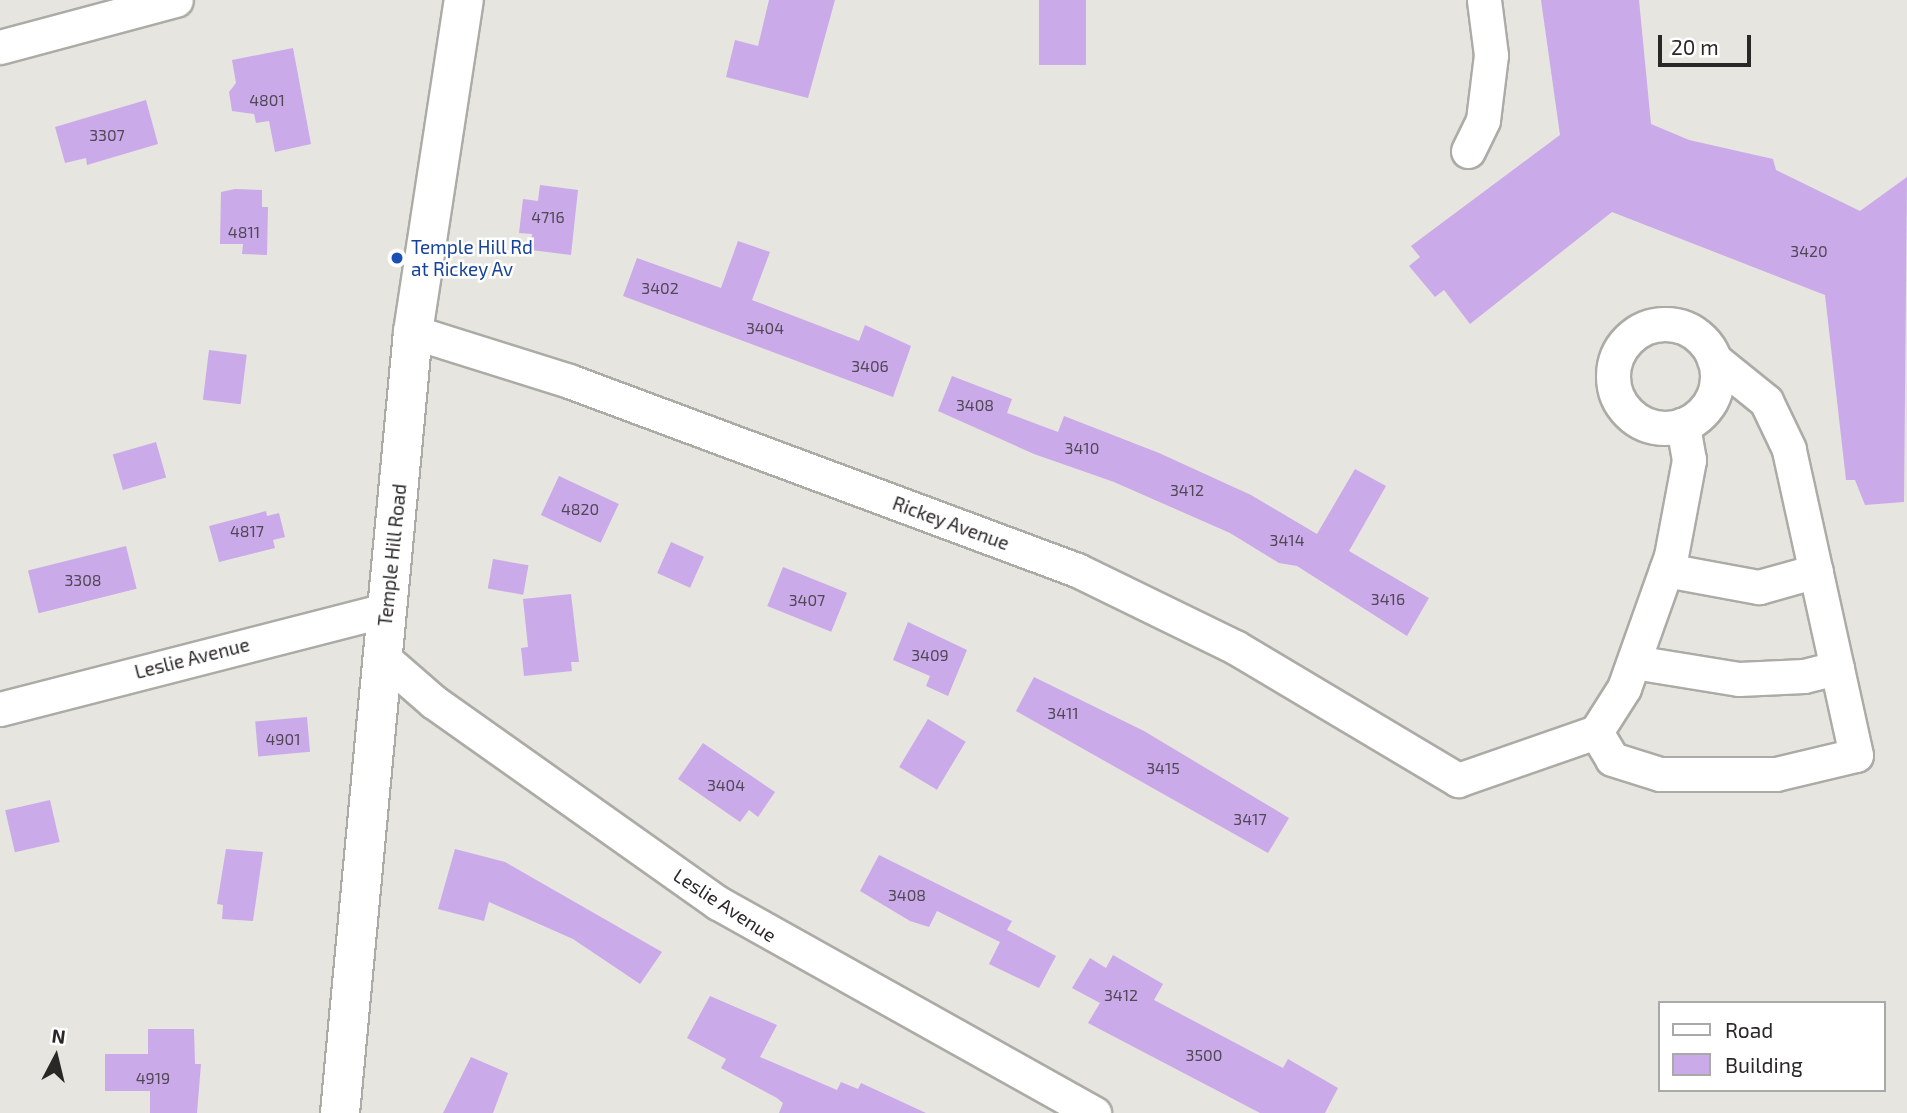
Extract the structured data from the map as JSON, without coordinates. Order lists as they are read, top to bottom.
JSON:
{
  "streets": {
    "main road": ["Temple Hill Road"],
    "street": ["Rickey Avenue", "Leslie Avenue"]
  },
  "crossings": [
    ["Rickey Avenue", "Temple Hill Road"],
    ["Temple Hill Road", "Leslie Avenue"]
  ],
  "places": ["Temple Hill Rd at Rickey Av"],
  "house_numbers": [
    "4801",
    "3307",
    "4716",
    "4811",
    "3420",
    "3402",
    "3404",
    "3406",
    "3408",
    "3410",
    "3412",
    "4820",
    "4817",
    "3414",
    "3308",
    "3416",
    "3407",
    "3409",
    "3411",
    "4901",
    "3415",
    "3404",
    "3417",
    "3408",
    "3412",
    "3500",
    "4919"
  ],
  "legend": ["Road", "Building"],
  "scale_bar": "20 m",
  "north": "top"
}
